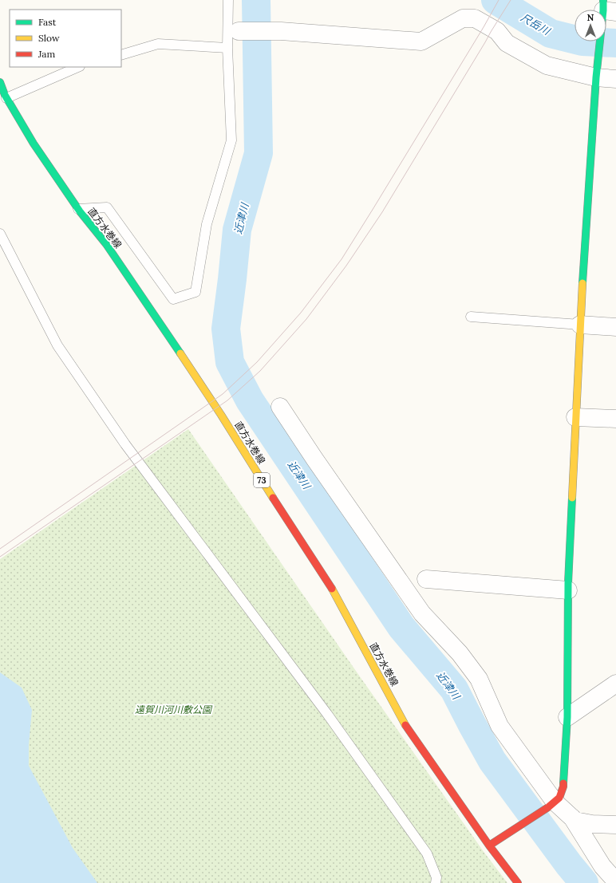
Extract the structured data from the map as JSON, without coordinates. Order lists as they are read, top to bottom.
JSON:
{
  "streets": {
    "main road": ["直方水巻線", "73"]
  },
  "water": ["尺岳川", "近津川"],
  "parks": ["遠賀川河川敷公園"],
  "legend": ["Fast", "Slow", "Jam"],
  "north": "top"
}
